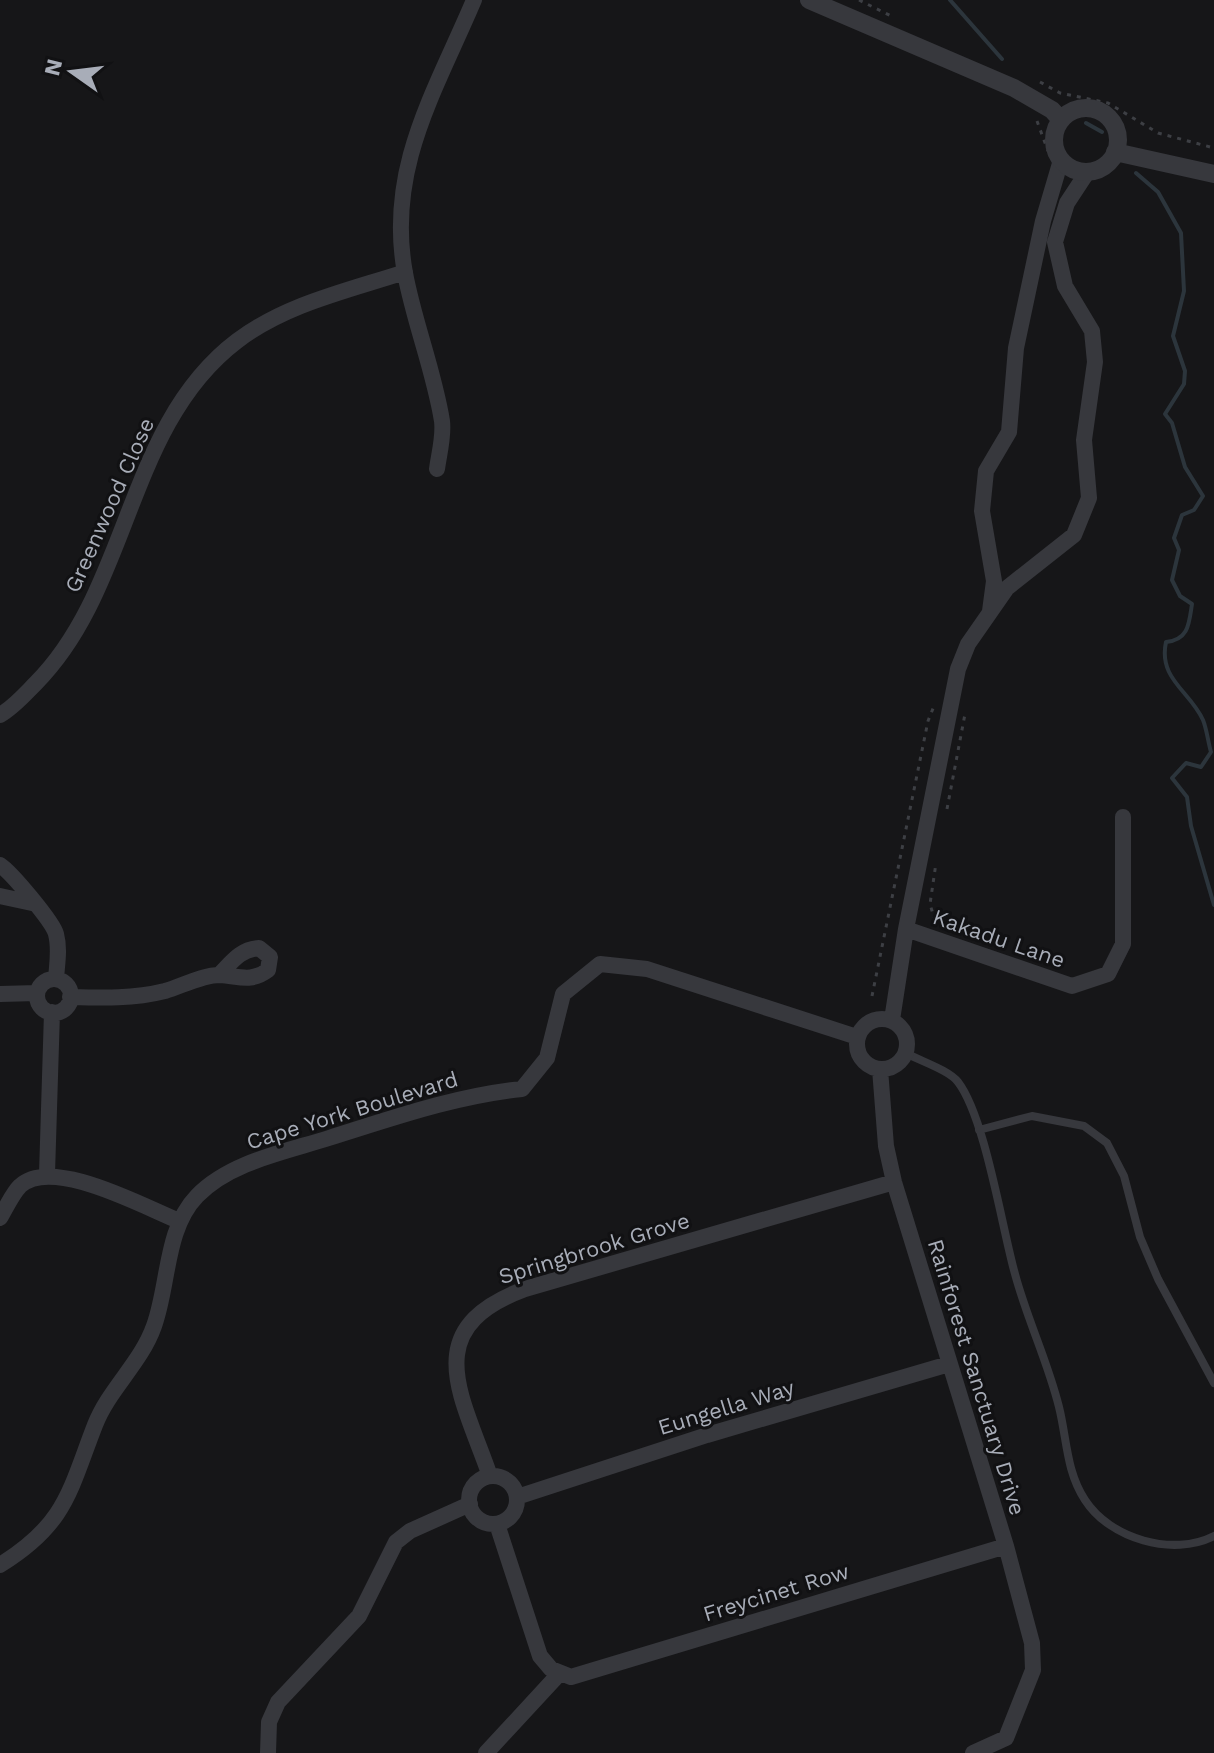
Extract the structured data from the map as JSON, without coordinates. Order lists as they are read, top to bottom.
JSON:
{
  "streets": {
    "street": [
      "Greenwood Close",
      "Kakadu Lane",
      "Cape York Boulevard",
      "Springbrook Grove",
      "Rainforest Sanctuary Drive",
      "Eungella Way",
      "Freycinet Row"
    ]
  },
  "crossings": [
    ["Cape York Boulevard", "Rainforest Sanctuary Drive"],
    ["Springbrook Grove", "Rainforest Sanctuary Drive"],
    ["Springbrook Grove", "Eungella Way"],
    ["Rainforest Sanctuary Drive", "Eungella Way"],
    ["Rainforest Sanctuary Drive", "Freycinet Row"]
  ],
  "north": "left"
}
